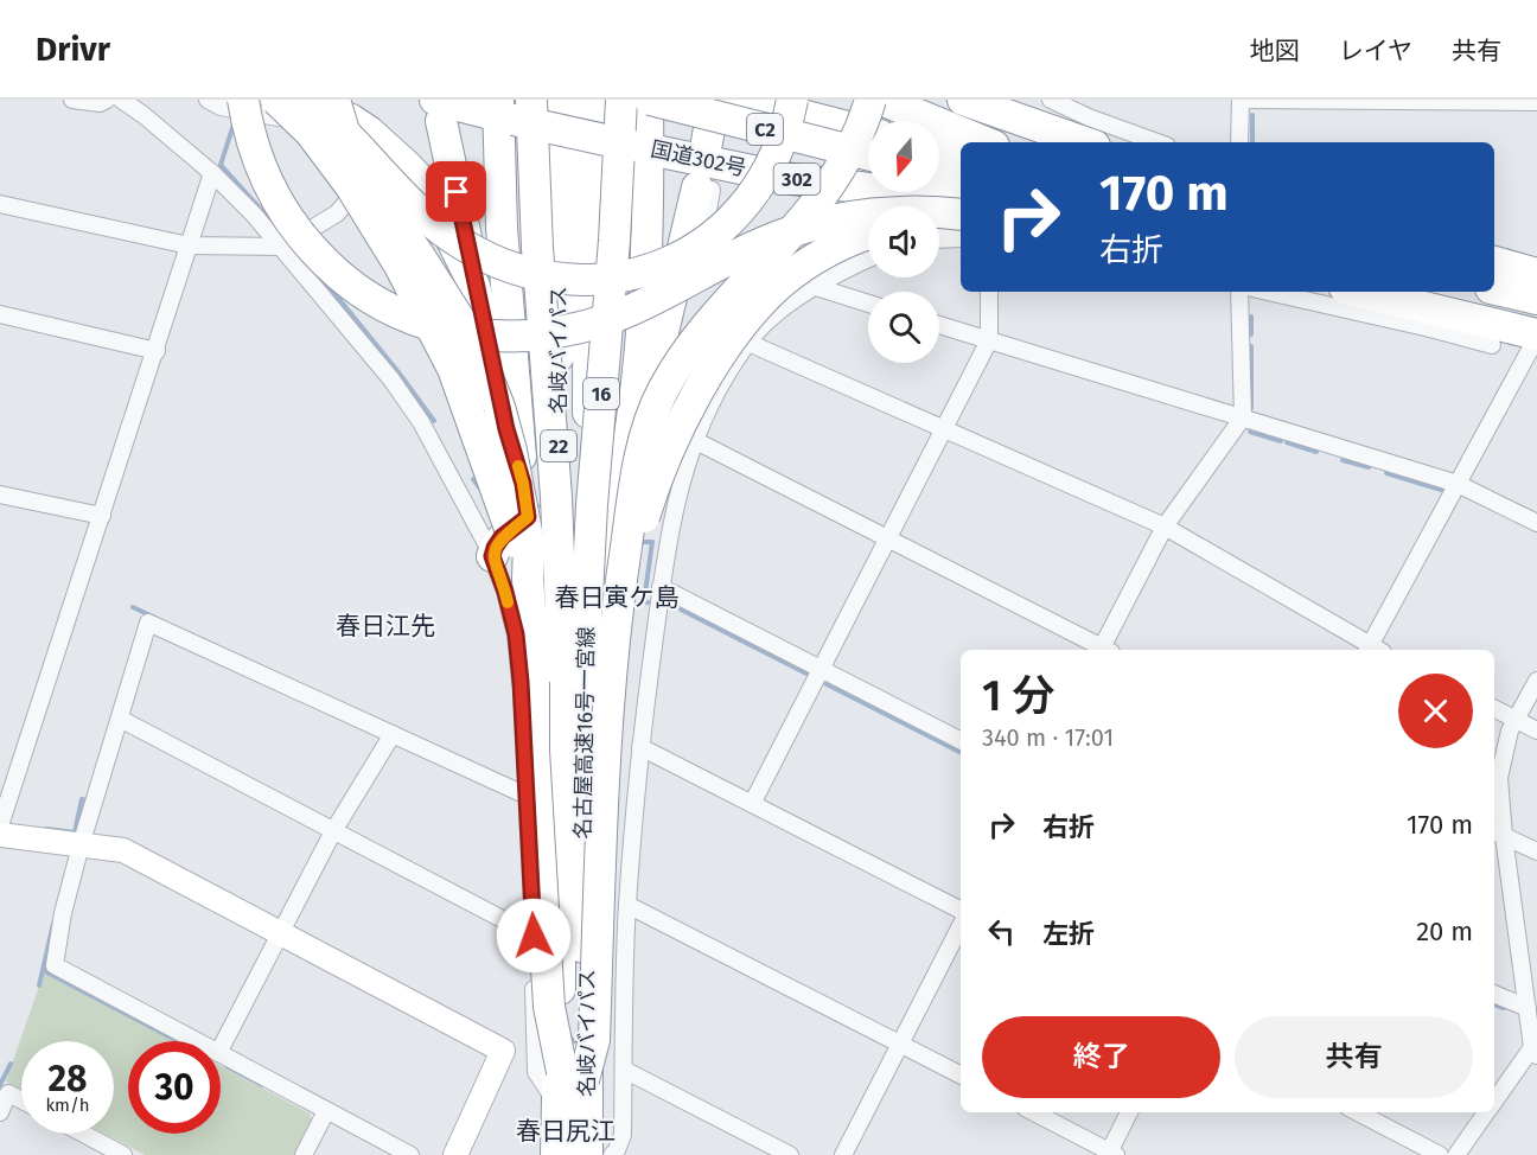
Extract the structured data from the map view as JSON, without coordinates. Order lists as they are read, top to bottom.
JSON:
{
  "streets": {
    "highway": [
      "C2",
      "国道302号",
      "302",
      "名岐バイパス",
      "16",
      "22",
      "名古屋高速16号一宮線"
    ]
  },
  "crossings": [
    ["C2", "22"],
    ["国道302号", "22"],
    ["国道302号", "名古屋高速16号一宮線"],
    ["名岐バイパス", "22"],
    ["名岐バイパス", "名古屋高速16号一宮線"],
    ["22", "名古屋高速16号一宮線"]
  ],
  "districts": ["春日寅ケ島", "春日江先", "春日尻江"],
  "north": "bottom",
  "page": {
    "header": "Drivr",
    "nav": ["地図", "レイヤ", "共有"],
    "turn": ["170 m", "右折"],
    "heading": ["1 分", "340 m · 17:01"],
    "list": [
      {
        "name": "右折",
        "value": "170 m"
      },
      {
        "name": "左折",
        "value": "20 m"
      }
    ],
    "buttons": ["終了", "共有"],
    "speed": "28 km/h",
    "limit": "30"
  }
}
